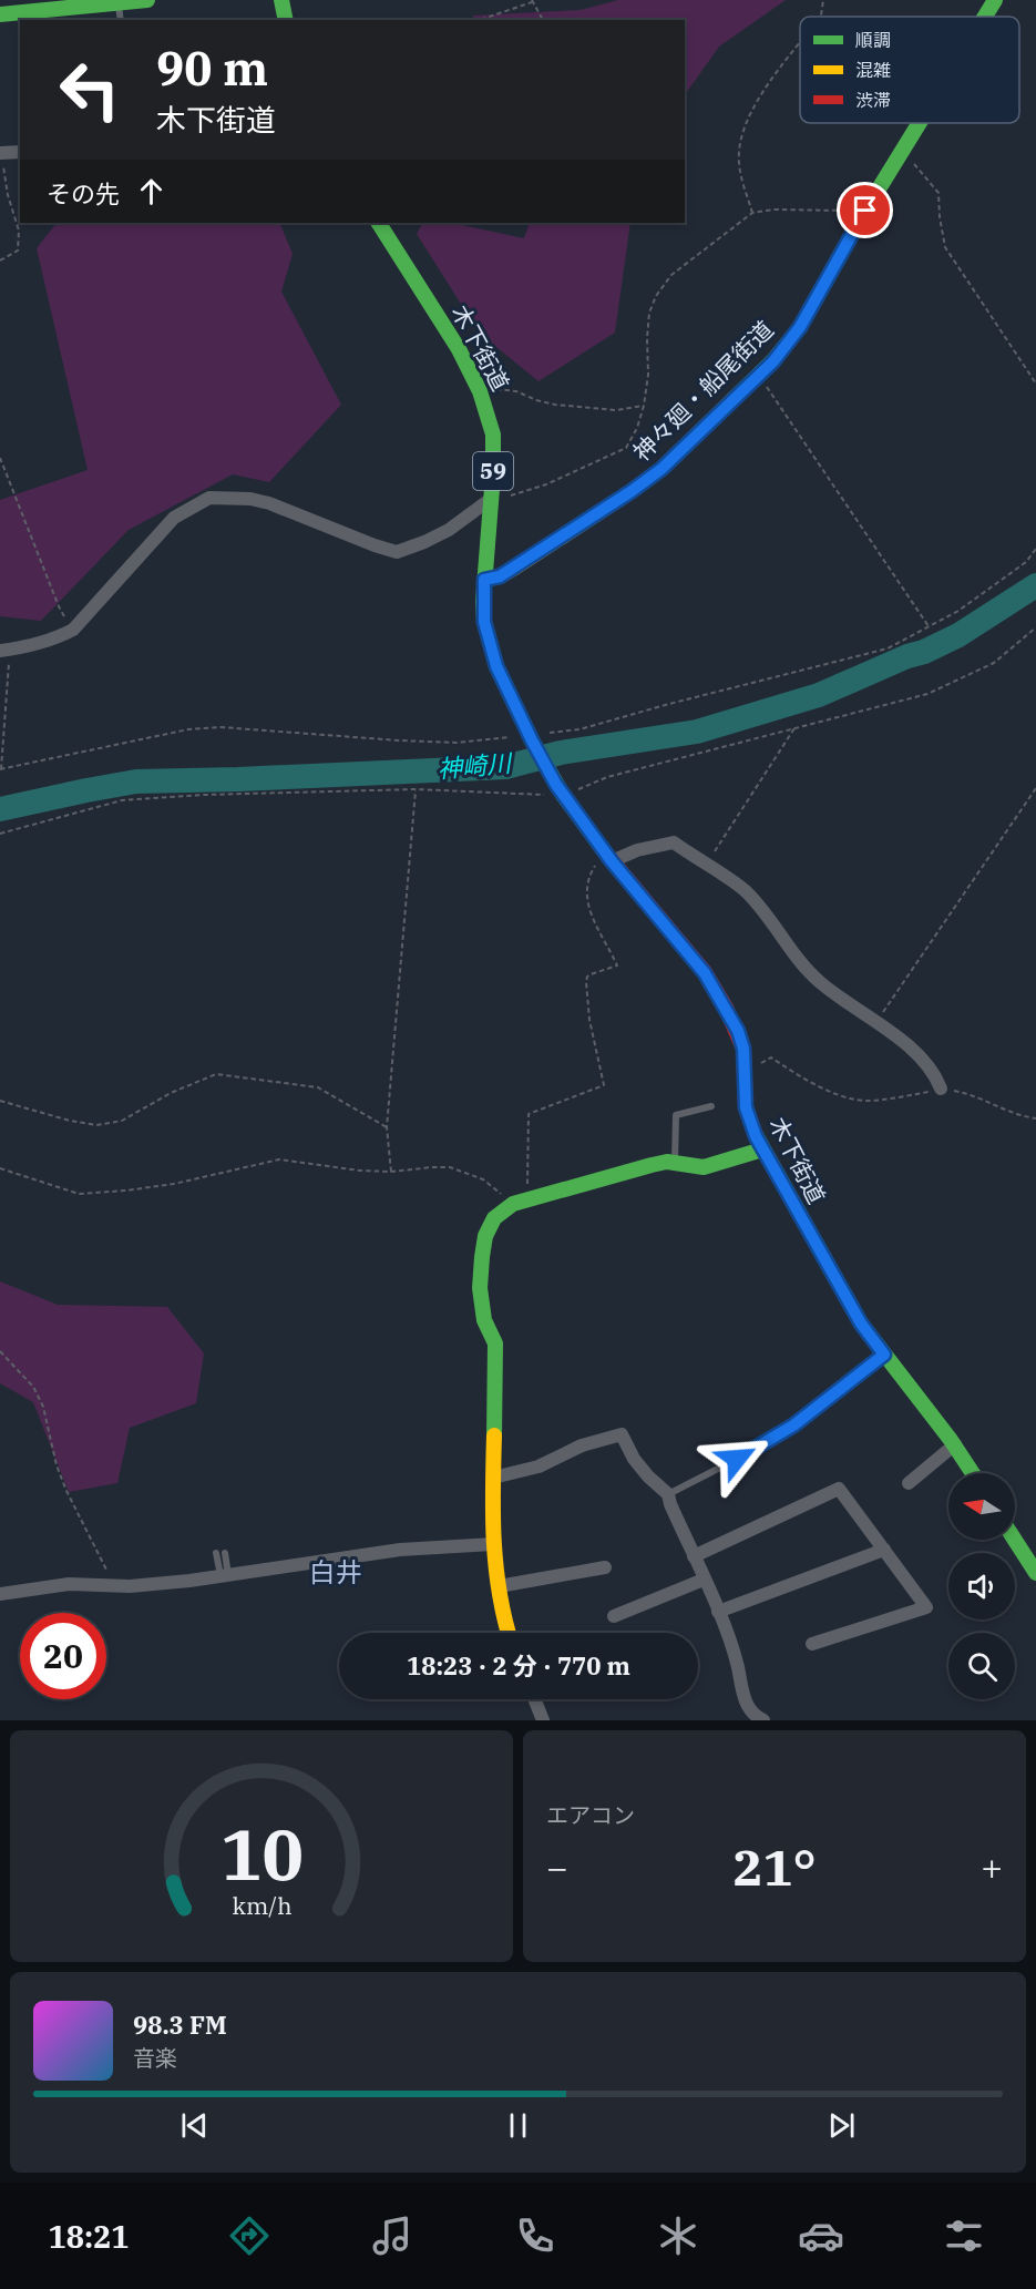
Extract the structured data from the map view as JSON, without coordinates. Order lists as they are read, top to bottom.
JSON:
{
  "streets": {
    "street": ["木下街道", "神々廻・船尾街道", "59"]
  },
  "crossings": [
    ["木下街道", "神々廻・船尾街道"],
    ["木下街道", "59"]
  ],
  "districts": ["白井"],
  "water": ["神崎川"],
  "legend": ["順調", "混雑", "渋滞"],
  "north": "left",
  "page": {
    "turn": ["90 m", "木下街道"],
    "then": "その先",
    "limit": "20",
    "trip": "18:23 · 2 分 · 770 m",
    "tile": "エアコン",
    "heat": ["−", "21°", "+"],
    "song": ["98.3 FM", "音楽"],
    "tabs": "18:21",
    "gauge": ["10", "km/h"]
  }
}
